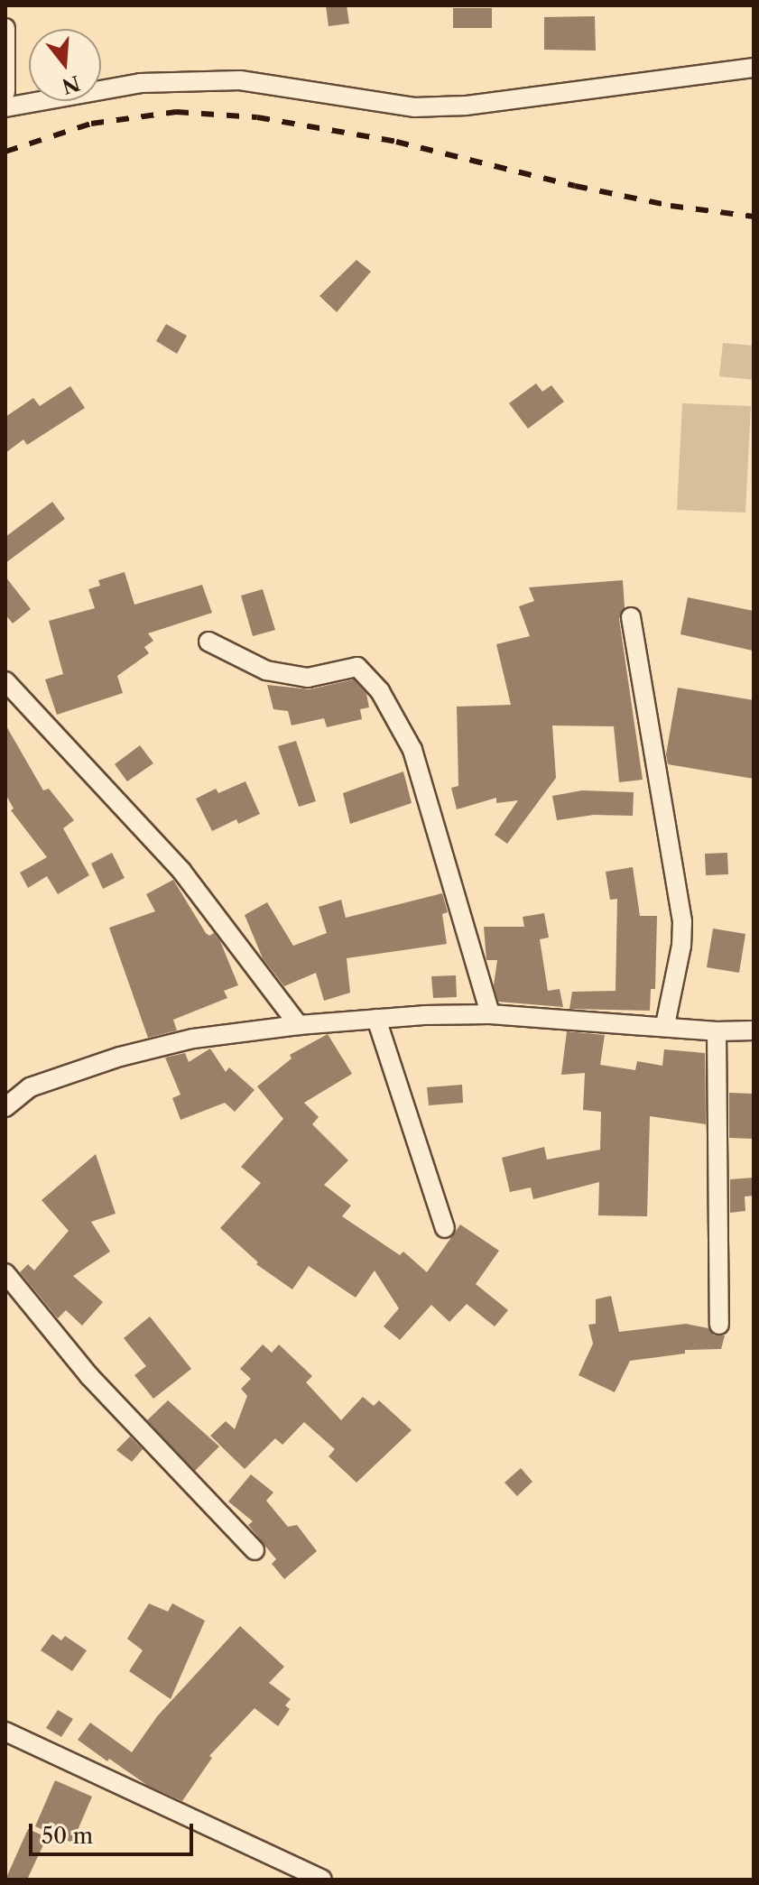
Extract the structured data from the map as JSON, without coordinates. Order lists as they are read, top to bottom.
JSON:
{
  "scale_bar": "50 m",
  "north": "bottom"
}
